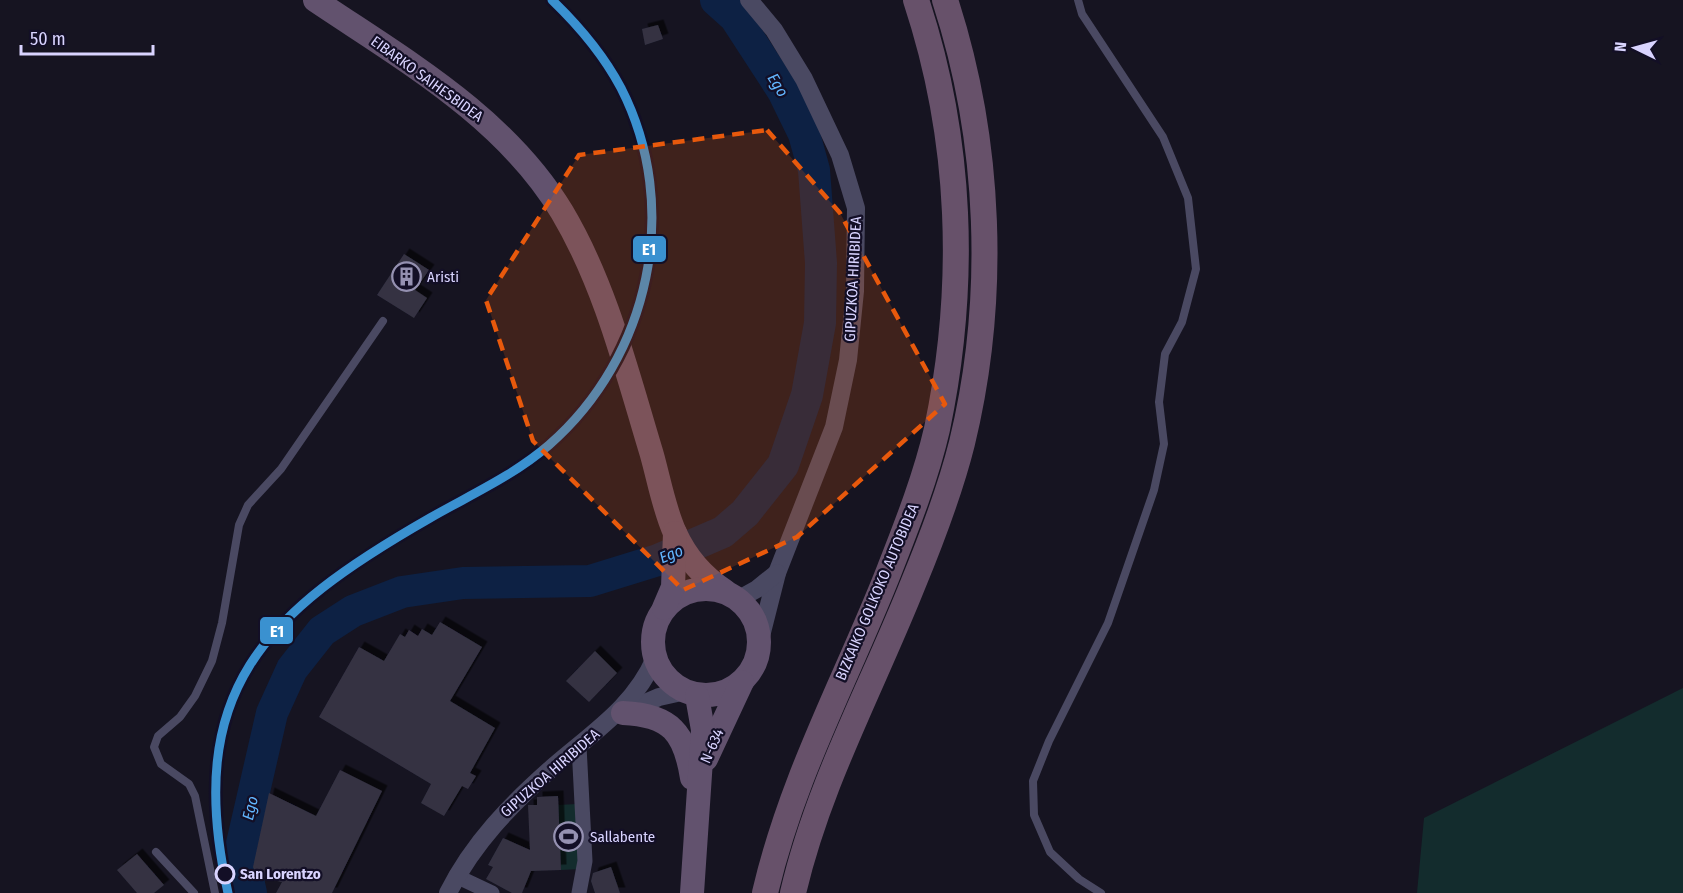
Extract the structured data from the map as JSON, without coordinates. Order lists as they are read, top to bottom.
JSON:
{
  "streets": {
    "highway": ["EIBARKO SAIHESBIDEA", "BIZKAIKO GOLKOKO AUTOBIDEA", "N-634"],
    "street": ["GIPUZKOA HIRIBIDEA"]
  },
  "crossings": [
    ["EIBARKO SAIHESBIDEA", "GIPUZKOA HIRIBIDEA"],
    ["EIBARKO SAIHESBIDEA", "N-634"],
    ["GIPUZKOA HIRIBIDEA", "N-634"]
  ],
  "water": ["Ego"],
  "places": {
    "building": ["Aristi"],
    "sports": ["Sallabente"],
    "other": ["San Lorentzo"]
  },
  "lines": ["transit line E1"],
  "scale_bar": "50 m",
  "north": "left"
}
